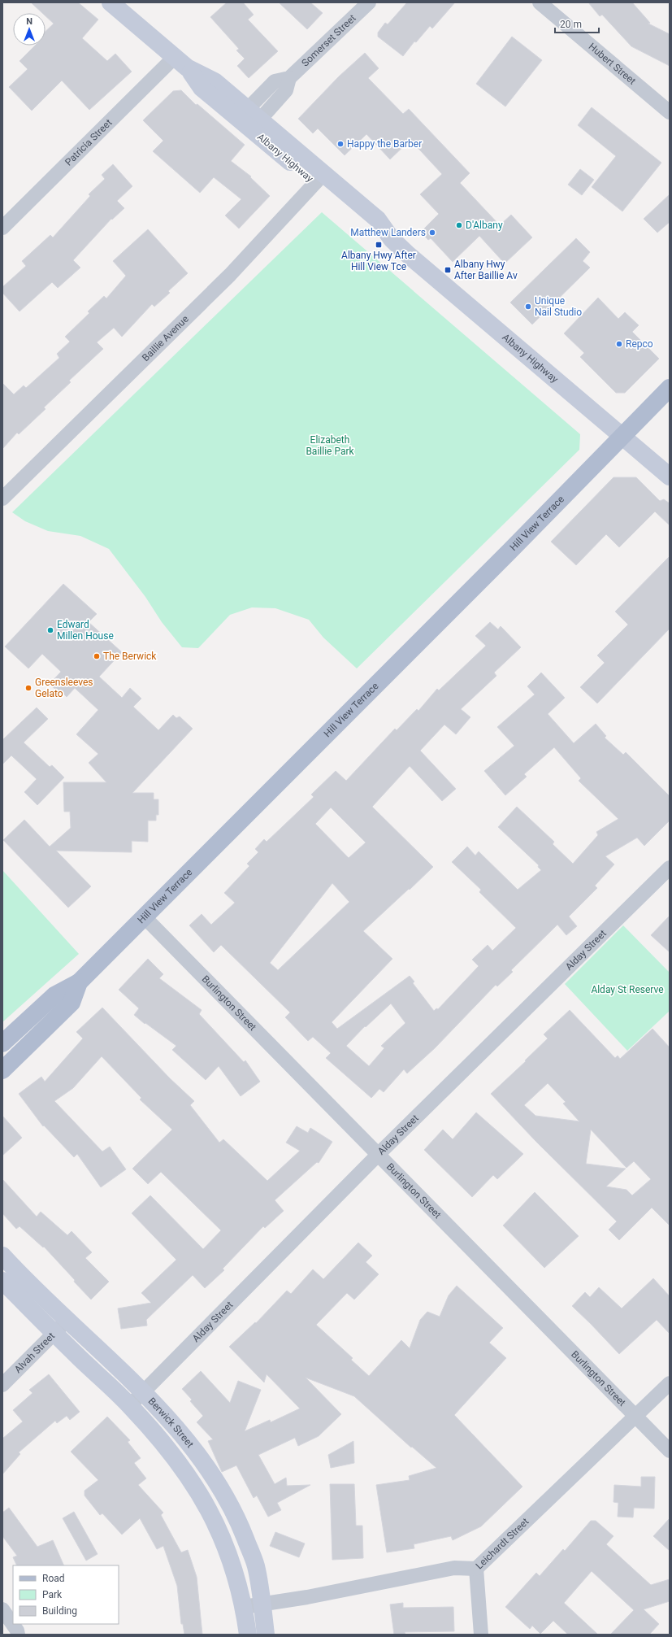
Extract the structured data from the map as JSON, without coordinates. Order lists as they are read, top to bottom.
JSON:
{
  "streets": {
    "main road": ["Albany Highway", "Hill View Terrace", "Berwick Street"],
    "street": [
      "Somerset Street",
      "Hubert Street",
      "Patricia Street",
      "Baillie Avenue",
      "Alday Street",
      "Burlington Street",
      "Alvah Street",
      "Leichardt Street"
    ]
  },
  "crossings": [
    ["Somerset Street", "Albany Highway"],
    ["Patricia Street", "Albany Highway"],
    ["Albany Highway", "Baillie Avenue"],
    ["Albany Highway", "Hill View Terrace"],
    ["Hill View Terrace", "Burlington Street"],
    ["Alday Street", "Burlington Street"],
    ["Alday Street", "Berwick Street"],
    ["Burlington Street", "Leichardt Street"],
    ["Alvah Street", "Berwick Street"],
    ["Berwick Street", "Leichardt Street"]
  ],
  "parks": ["Elizabeth Baillie Park", "Alday St Reserve"],
  "places": {
    "other": [
      "Happy the Barber",
      "D'Albany",
      "Matthew Landers",
      "Unique Nail Studio",
      "Repco",
      "Edward Millen House",
      "The Berwick",
      "Greensleeves Gelato"
    ],
    "transit": ["Albany Hwy After Hill View Tce", "Albany Hwy After Baillie Av"]
  },
  "legend": ["Road", "Park", "Building"],
  "scale_bar": "20 m",
  "north": "top"
}
